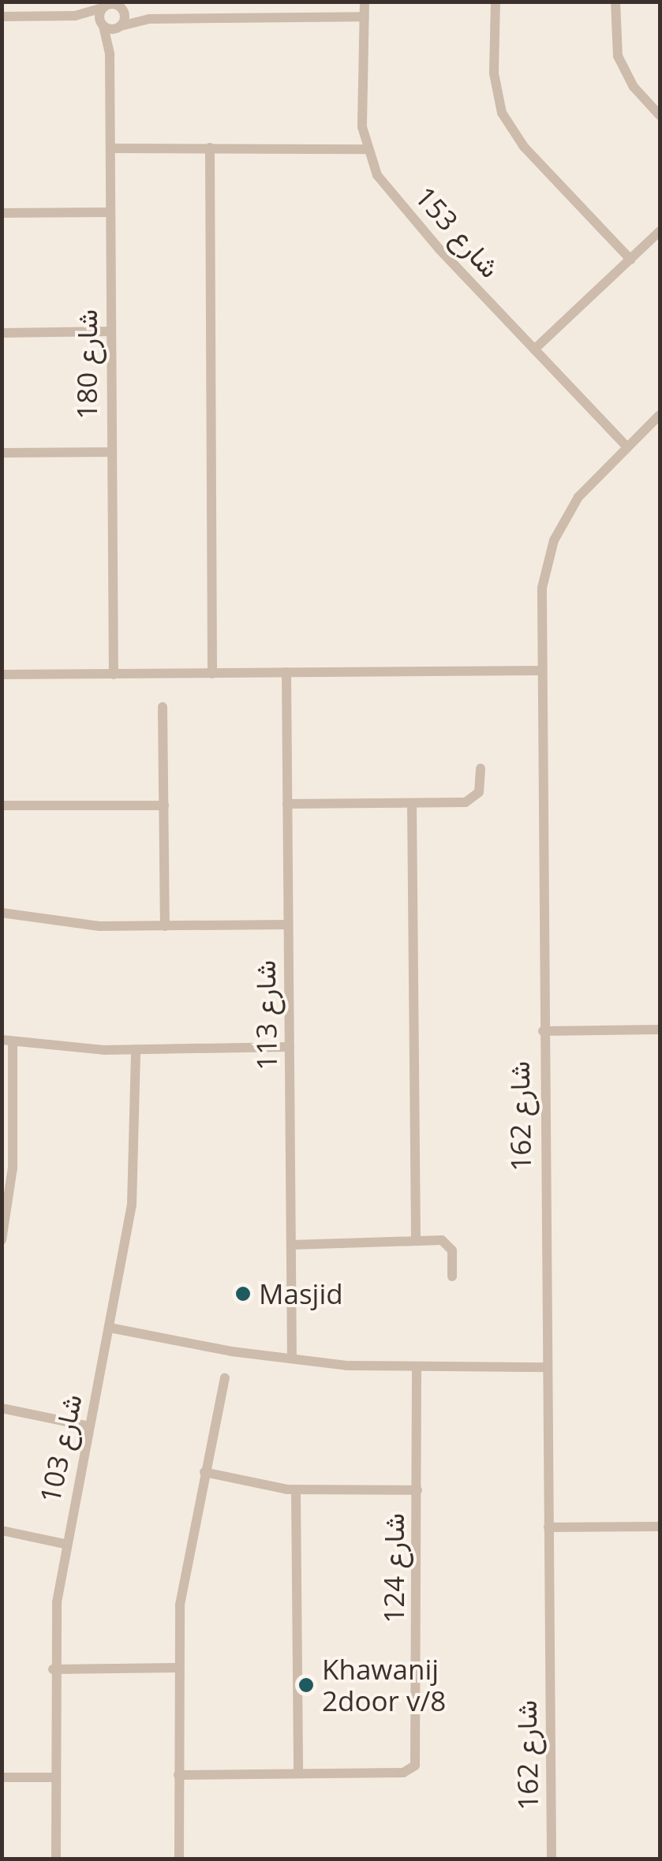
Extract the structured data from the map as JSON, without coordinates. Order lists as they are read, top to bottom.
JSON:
{
  "streets": {
    "street": [
      "شارع 153",
      "شارع 180",
      "شارع 113",
      "شارع 162",
      "شارع 103",
      "شارع 124"
    ]
  },
  "crossings": [
    ["شارع 153", "شارع 162"]
  ],
  "places": ["Masjid", "Khawanij 2door v/8"]
}
